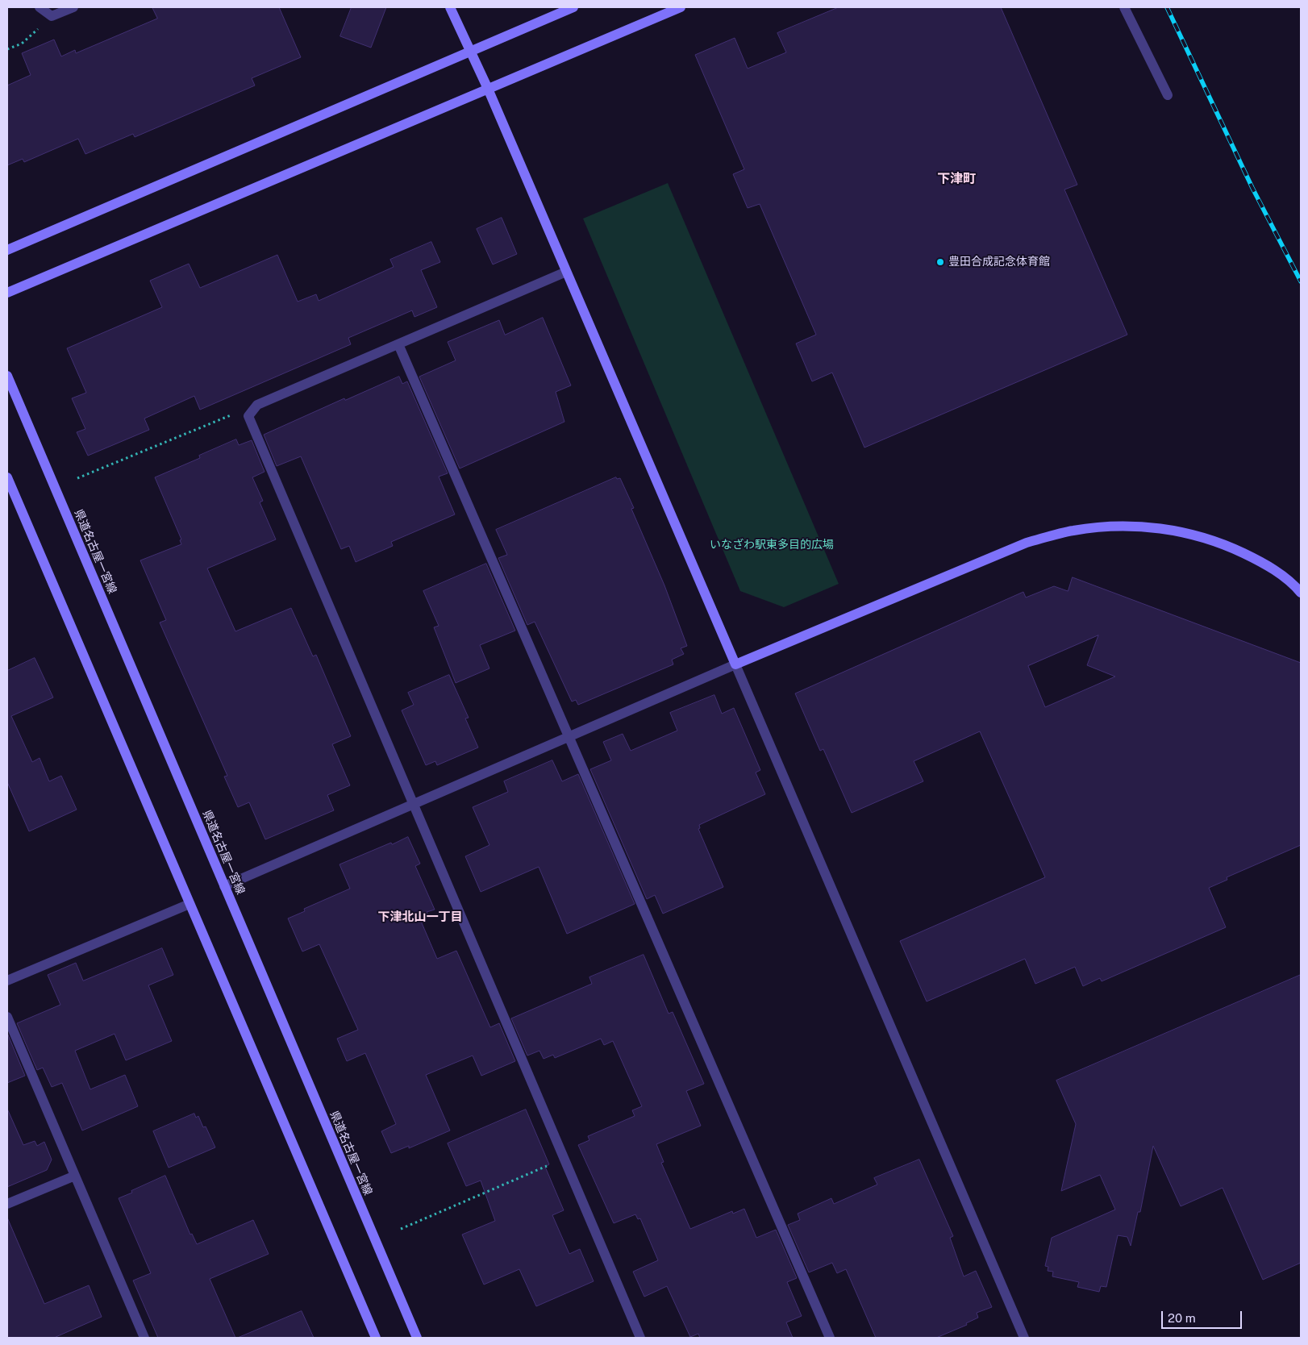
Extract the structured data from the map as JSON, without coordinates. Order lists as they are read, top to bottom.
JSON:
{
  "streets": {
    "street": ["県道名古屋一宮線"]
  },
  "districts": ["下津町", "下津北山一丁目"],
  "parks": ["いなざわ駅東多目的広場"],
  "places": ["豊田合成記念体育館"],
  "scale_bar": "20 m"
}
